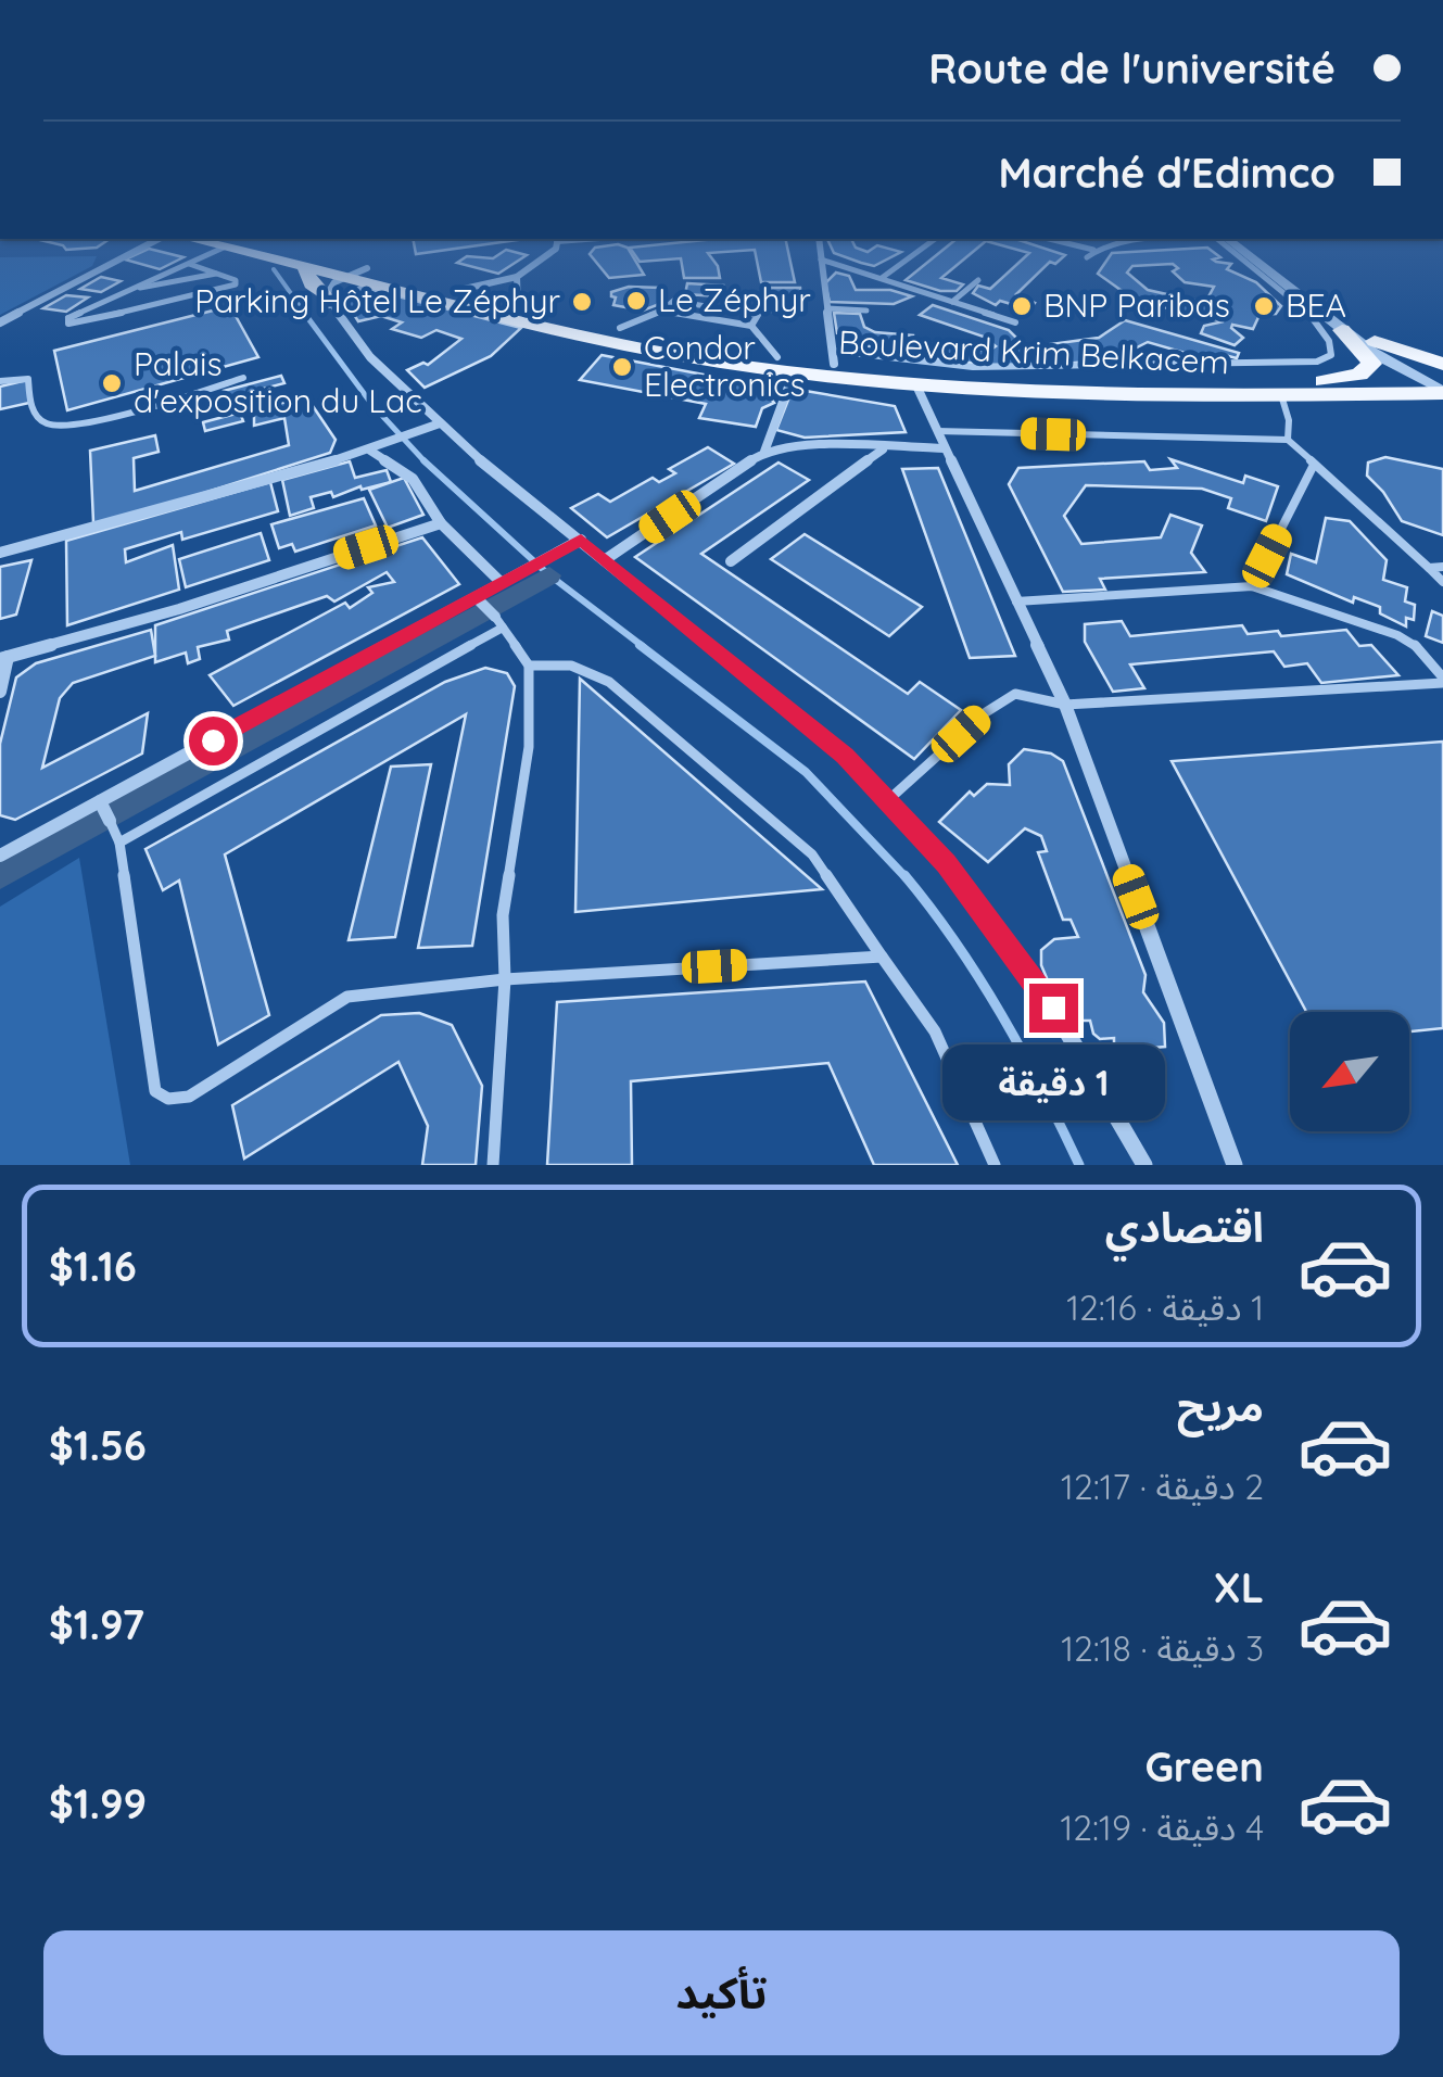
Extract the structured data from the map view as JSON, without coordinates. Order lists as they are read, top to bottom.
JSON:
{
  "streets": {
    "main road": ["Boulevard Krim Belkacem"]
  },
  "places": [
    "Le Zéphyr",
    "Parking Hôtel Le Zéphyr",
    "BNP Paribas",
    "BEA",
    "Condor Electronics",
    "Palais d'exposition du Lac"
  ],
  "north": "bottom left",
  "page": {
    "banner": ["Route de l'université", "Marché d'Edimco"],
    "bubble": "1 دقيقة",
    "list": [
      {
        "name": "اقتصادي",
        "note": "1 دقيقة · 12:16",
        "value": "$1.16"
      },
      {
        "name": "مريح",
        "note": "2 دقيقة · 12:17",
        "value": "$1.56"
      },
      {
        "name": "XL",
        "note": "3 دقيقة · 12:18",
        "value": "$1.97"
      },
      {
        "name": "Green",
        "note": "4 دقيقة · 12:19",
        "value": "$1.99"
      }
    ],
    "buttons": "تأكيد"
  }
}
